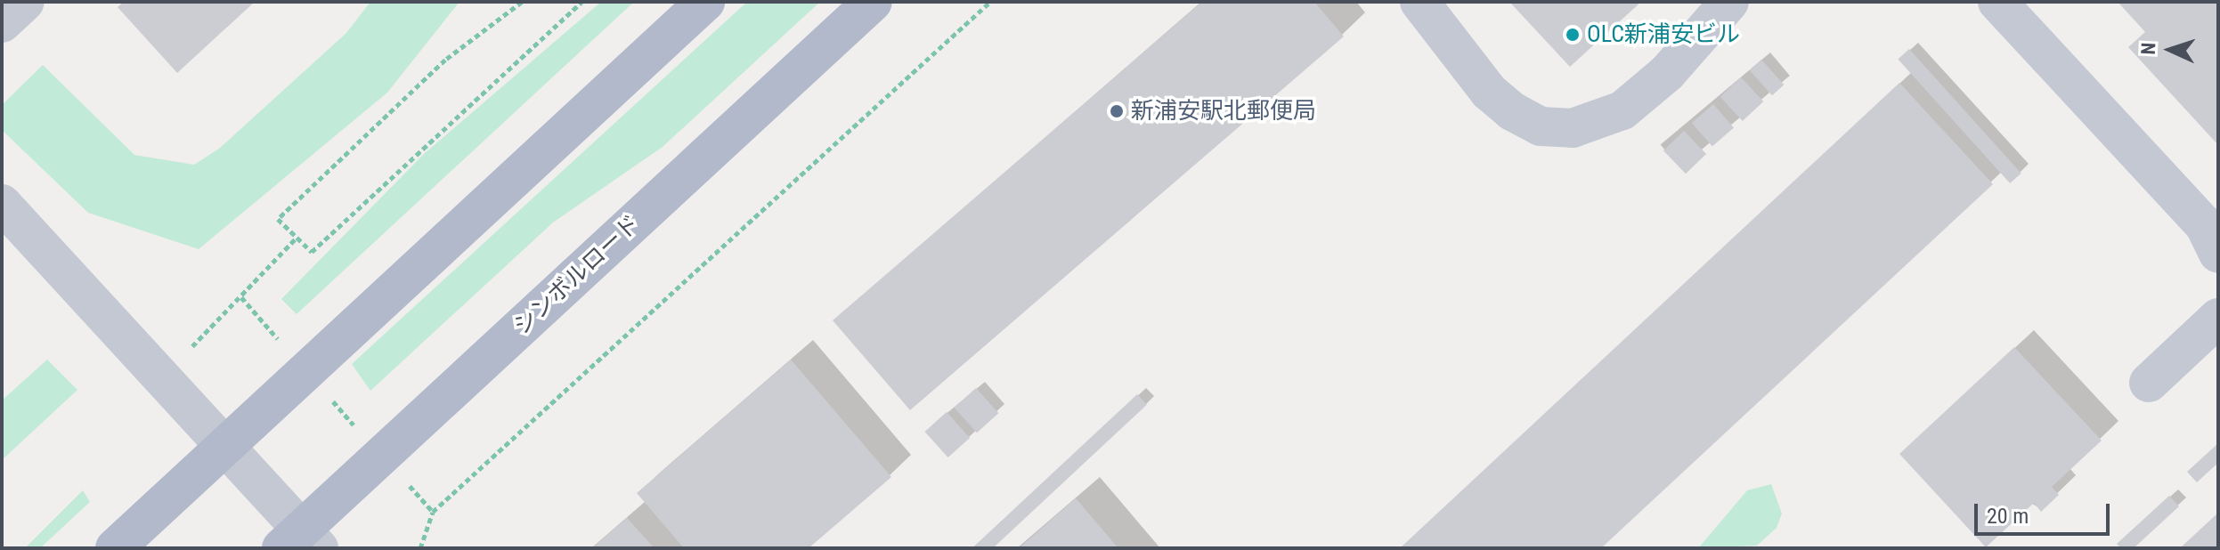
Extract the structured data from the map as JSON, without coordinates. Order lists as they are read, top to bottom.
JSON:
{
  "streets": {
    "main road": ["シンボルロード"]
  },
  "places": ["OLC新浦安ビル", "新浦安駅北郵便局"],
  "scale_bar": "20 m",
  "north": "left"
}
